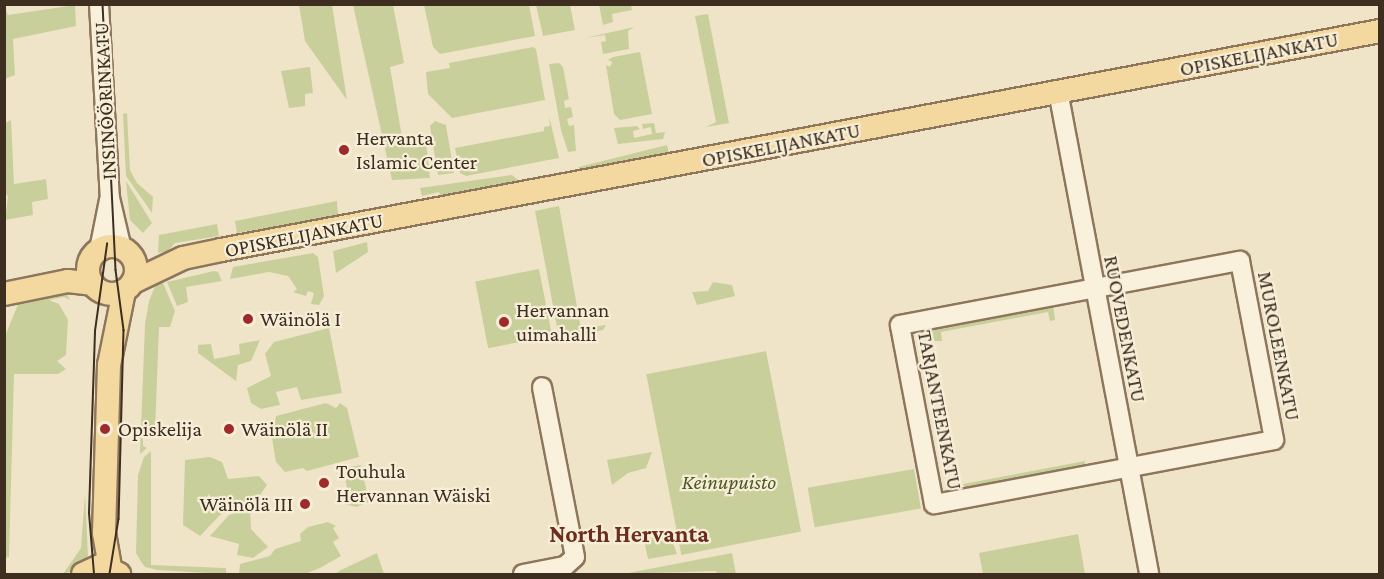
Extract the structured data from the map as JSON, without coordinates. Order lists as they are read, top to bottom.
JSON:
{
  "streets": {
    "main road": ["OPISKELIJANKATU"],
    "street": [
      "INSINÖÖRINKATU",
      "RUOVEDENKATU",
      "MUROLEENKATU",
      "TARJANTEENKATU"
    ]
  },
  "crossings": [
    ["OPISKELIJANKATU", "INSINÖÖRINKATU"],
    ["OPISKELIJANKATU", "RUOVEDENKATU"],
    ["RUOVEDENKATU", "MUROLEENKATU"],
    ["RUOVEDENKATU", "TARJANTEENKATU"],
    ["MUROLEENKATU", "TARJANTEENKATU"]
  ],
  "districts": ["North Hervanta"],
  "parks": ["Keinupuisto"],
  "places": [
    "Hervanta Islamic Center",
    "Wäinölä I",
    "Hervannan uimahalli",
    "Opiskelija",
    "Wäinölä II",
    "Touhula Hervannan Wäiski",
    "Wäinölä III"
  ]
}
